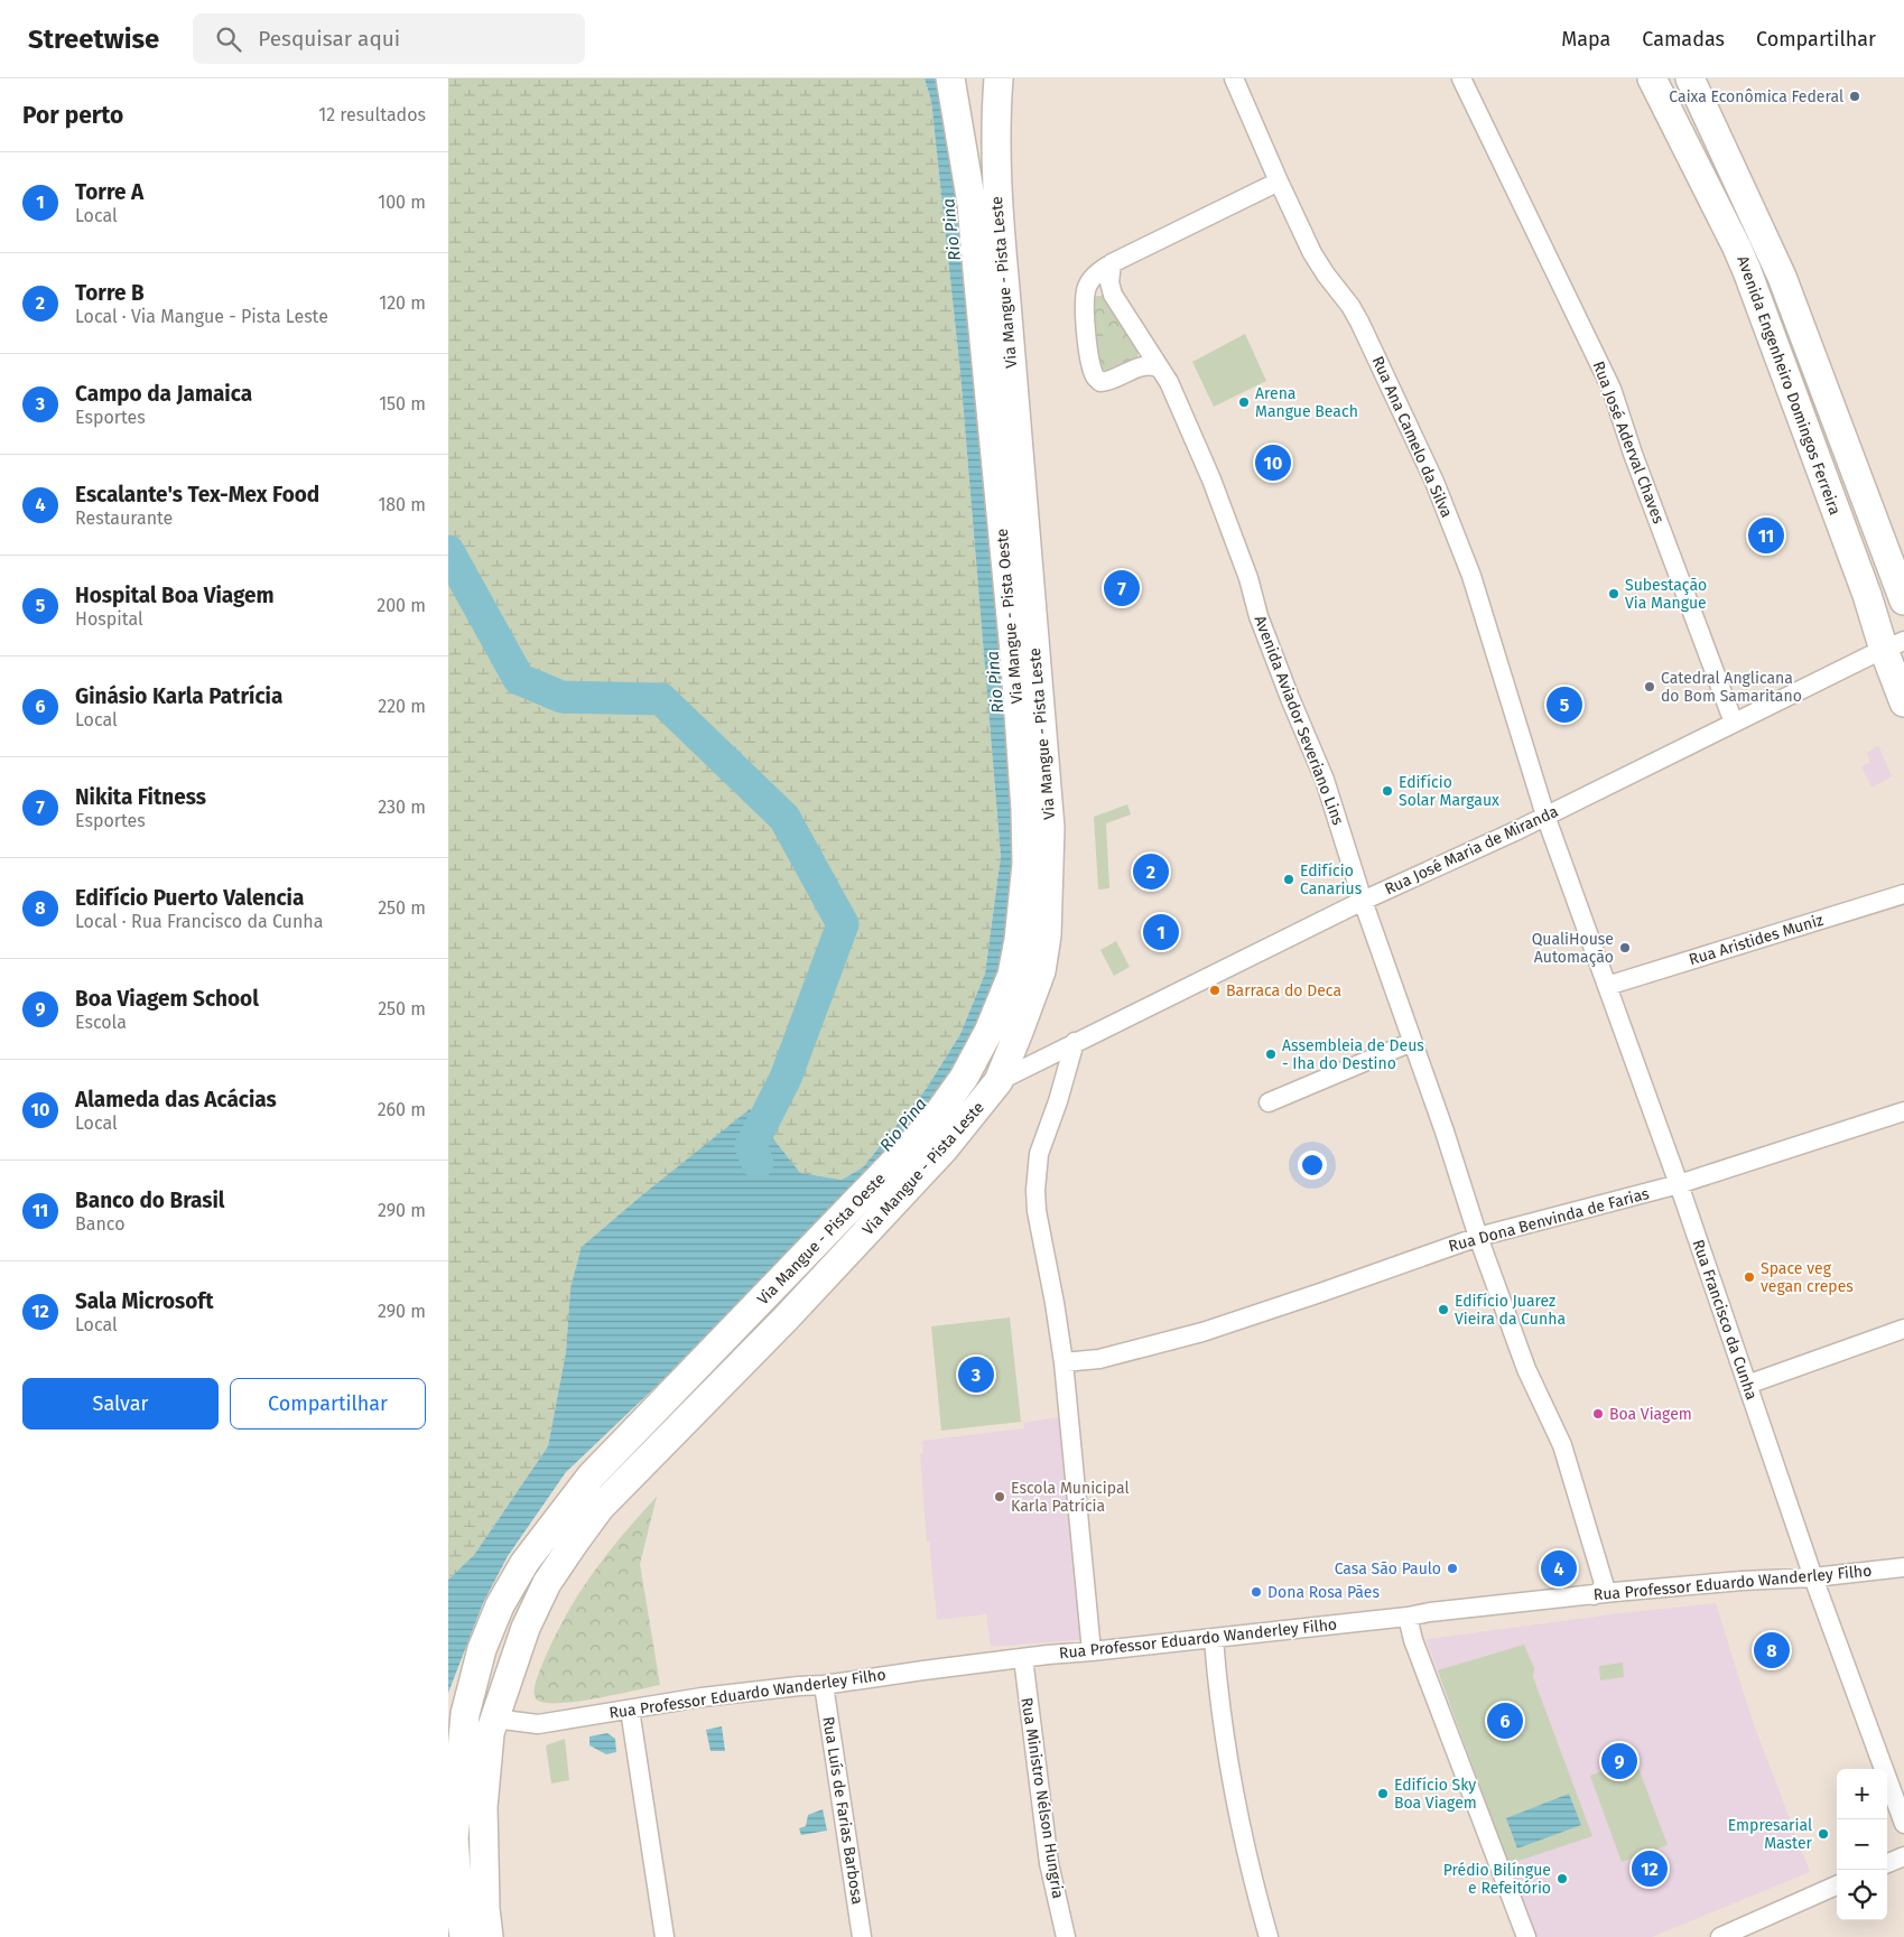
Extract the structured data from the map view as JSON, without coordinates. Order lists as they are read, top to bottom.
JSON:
{
  "streets": {
    "main road": ["Via Mangue - Pista Leste", "Avenida Engenheiro Domingos Ferreira", "Via Mangue - Pista Oeste"],
    "street": [
      "Rua Ana Camelo da Silva",
      "Rua José Aderval Chaves",
      "Avenida Aviador Severiano Lins",
      "Rua José Maria de Miranda",
      "Rua Aristides Muniz",
      "Rua Dona Benvinda de Farias",
      "Rua Francisco da Cunha",
      "Rua Professor Eduardo Wanderley Filho",
      "Rua Ministro Nélson Hungria",
      "Rua Luís de Farias Barbosa"
    ]
  },
  "crossings": [
    ["Via Mangue - Pista Leste", "Rua José Maria de Miranda"],
    ["Via Mangue - Pista Leste", "Rua Professor Eduardo Wanderley Filho"],
    ["Avenida Engenheiro Domingos Ferreira", "Rua José Maria de Miranda"],
    ["Rua Ana Camelo da Silva", "Rua José Maria de Miranda"],
    ["Rua Ana Camelo da Silva", "Rua Francisco da Cunha"],
    ["Rua José Aderval Chaves", "Rua José Maria de Miranda"],
    ["Avenida Aviador Severiano Lins", "Rua José Maria de Miranda"],
    ["Avenida Aviador Severiano Lins", "Rua Dona Benvinda de Farias"],
    ["Avenida Aviador Severiano Lins", "Rua Professor Eduardo Wanderley Filho"],
    ["Rua José Maria de Miranda", "Rua Francisco da Cunha"],
    ["Rua Aristides Muniz", "Rua Francisco da Cunha"],
    ["Rua Dona Benvinda de Farias", "Rua Francisco da Cunha"],
    ["Rua Francisco da Cunha", "Rua Professor Eduardo Wanderley Filho"],
    ["Rua Professor Eduardo Wanderley Filho", "Rua Ministro Nélson Hungria"],
    ["Rua Professor Eduardo Wanderley Filho", "Rua Luís de Farias Barbosa"]
  ],
  "water": ["Rio Pina"],
  "places": [
    "Caixa Econômica Federal",
    "Arena Mangue Beach",
    "Subestação Via Mangue",
    "Catedral Anglicana do Bom Samaritano",
    "Edifício Solar Margaux",
    "Edifício Canarius",
    "QualiHouse Automação",
    "Barraca do Deca",
    "Assembleia de Deus - Iha do Destino",
    "Space veg vegan crepes",
    "Edifício Juarez Vieira da Cunha",
    "Boa Viagem",
    "Escola Municipal Karla Patrícia",
    "Casa São Paulo",
    "Dona Rosa Pães",
    "Edifício Sky Boa Viagem",
    "Empresarial Master",
    "Prédio Bilíngue e Refeitório"
  ],
  "page": {
    "header": "Streetwise",
    "search": "Pesquisar aqui",
    "nav": ["Mapa", "Camadas", "Compartilhar"],
    "heading": ["Por perto", "12 resultados"],
    "list": [
      {
        "mark": "1",
        "name": "Torre A",
        "note": "Local",
        "value": "100 m"
      },
      {
        "mark": "2",
        "name": "Torre B",
        "note": "Local · Via Mangue - Pista Leste",
        "value": "120 m"
      },
      {
        "mark": "3",
        "name": "Campo da Jamaica",
        "note": "Esportes",
        "value": "150 m"
      },
      {
        "mark": "4",
        "name": "Escalante's Tex-Mex Food",
        "note": "Restaurante",
        "value": "180 m"
      },
      {
        "mark": "5",
        "name": "Hospital Boa Viagem",
        "note": "Hospital",
        "value": "200 m"
      },
      {
        "mark": "6",
        "name": "Ginásio Karla Patrícia",
        "note": "Local",
        "value": "220 m"
      },
      {
        "mark": "7",
        "name": "Nikita Fitness",
        "note": "Esportes",
        "value": "230 m"
      },
      {
        "mark": "8",
        "name": "Edifício Puerto Valencia",
        "note": "Local · Rua Francisco da Cunha",
        "value": "250 m"
      },
      {
        "mark": "9",
        "name": "Boa Viagem School",
        "note": "Escola",
        "value": "250 m"
      },
      {
        "mark": "10",
        "name": "Alameda das Acácias",
        "note": "Local",
        "value": "260 m"
      },
      {
        "mark": "11",
        "name": "Banco do Brasil",
        "note": "Banco",
        "value": "290 m"
      },
      {
        "mark": "12",
        "name": "Sala Microsoft",
        "note": "Local",
        "value": "290 m"
      }
    ],
    "pins": [
      "10",
      "11",
      "7",
      "5",
      "2",
      "1",
      "3",
      "4",
      "8",
      "6",
      "9",
      "12"
    ],
    "buttons": ["Salvar", "Compartilhar"],
    "map_buttons": ["+", "−"]
  }
}
